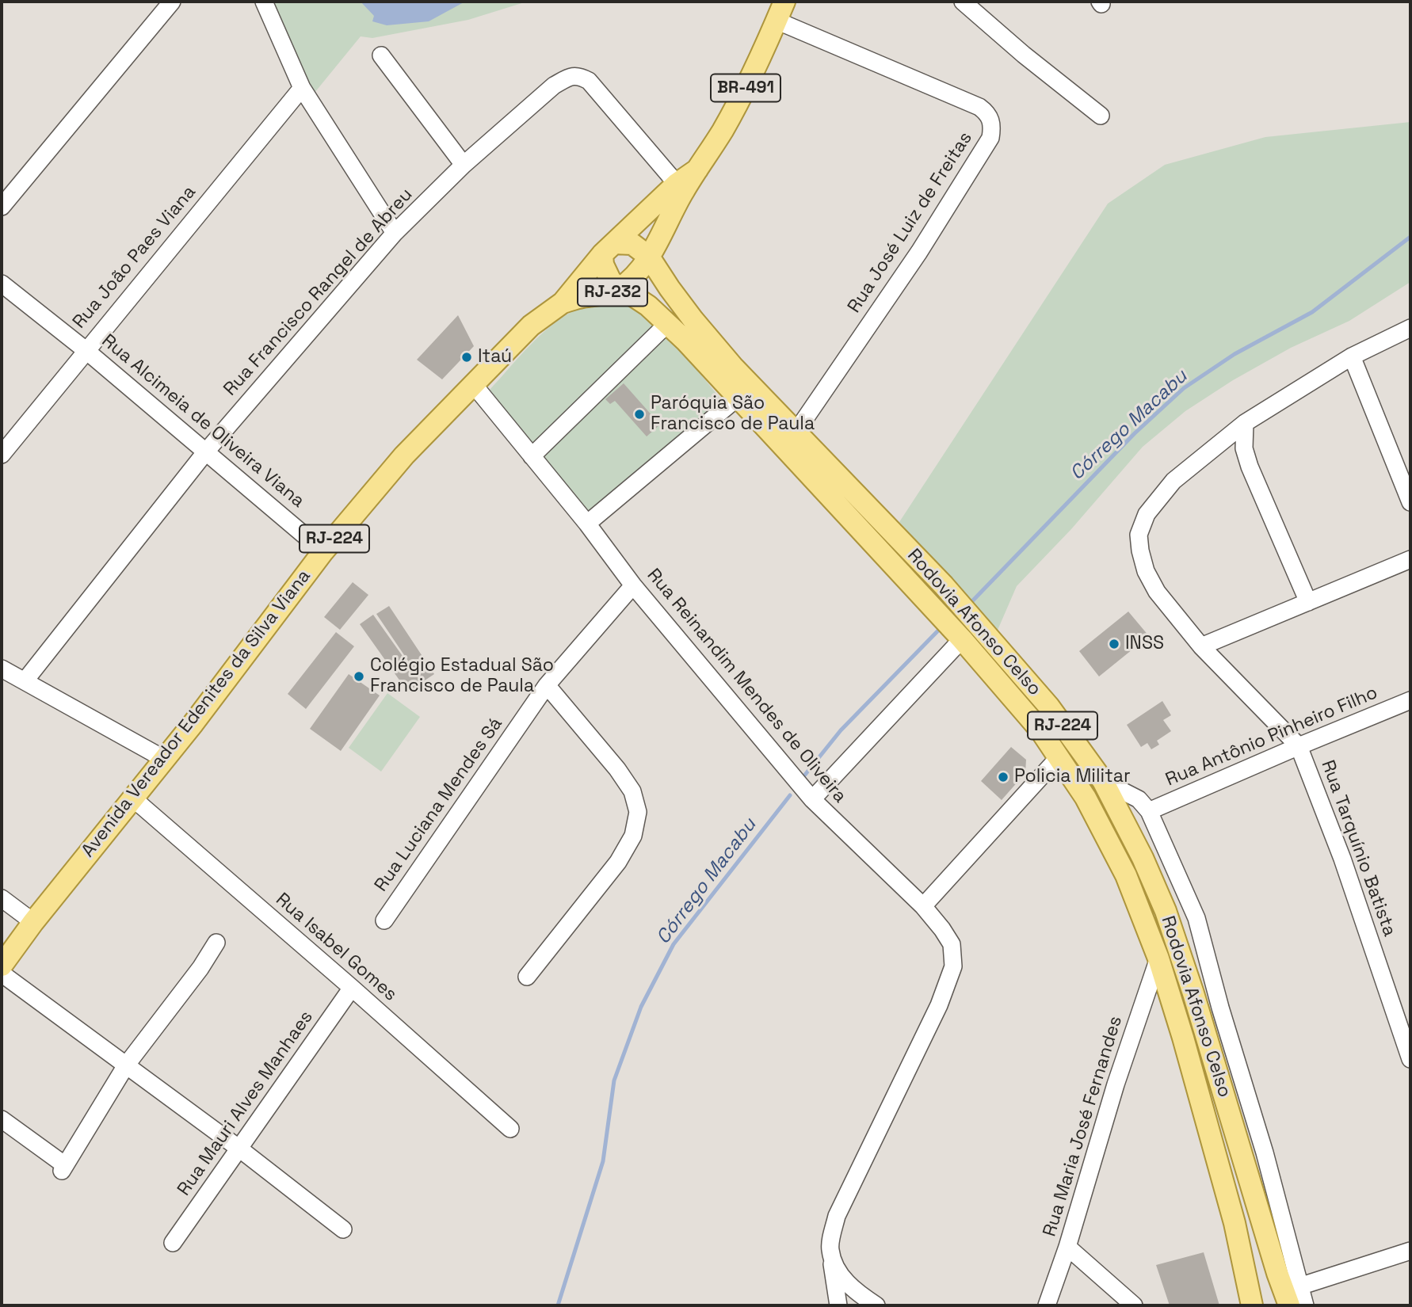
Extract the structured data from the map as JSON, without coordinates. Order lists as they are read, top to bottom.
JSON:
{
  "streets": {
    "main road": [
      "BR-491",
      "RJ-232",
      "RJ-224",
      "Rodovia Afonso Celso",
      "Avenida Vereador Edenites da Silva Viana"
    ],
    "street": [
      "Rua José Luiz de Freitas",
      "Rua João Paes Viana",
      "Rua Francisco Rangel de Abreu",
      "Rua Alcimeia de Oliveira Viana",
      "Rua Reinandim Mendes de Oliveira",
      "Rua Antônio Pinheiro Filho",
      "Rua Luciana Mendes Sá",
      "Rua Tarquínio Batista",
      "Rua Isabel Gomes",
      "Rua Mauri Alves Manhaes",
      "Rua Maria José Fernandes"
    ]
  },
  "crossings": [
    ["Rua José Luiz de Freitas", "Rodovia Afonso Celso"],
    ["Rua José Luiz de Freitas", "Avenida Vereador Edenites da Silva Viana"],
    ["Rua João Paes Viana", "Rua Alcimeia de Oliveira Viana"],
    ["Rua Francisco Rangel de Abreu", "Rua Alcimeia de Oliveira Viana"],
    ["Rua Francisco Rangel de Abreu", "Avenida Vereador Edenites da Silva Viana"],
    ["Rua Alcimeia de Oliveira Viana", "Avenida Vereador Edenites da Silva Viana"],
    ["Rodovia Afonso Celso", "Avenida Vereador Edenites da Silva Viana"],
    ["Rodovia Afonso Celso", "Rua Maria José Fernandes"],
    ["Rua Reinandim Mendes de Oliveira", "Avenida Vereador Edenites da Silva Viana"],
    ["Rua Reinandim Mendes de Oliveira", "Rua Luciana Mendes Sá"],
    ["Avenida Vereador Edenites da Silva Viana", "Rua Isabel Gomes"],
    ["Rua Antônio Pinheiro Filho", "Rua Tarquínio Batista"],
    ["Rua Isabel Gomes", "Rua Mauri Alves Manhaes"]
  ],
  "water": ["Córrego Macabu"],
  "places": [
    "Itaú",
    "Paróquia São Francisco de Paula",
    "INSS",
    "Colégio Estadual São Francisco de Paula",
    "Policia Militar"
  ]
}
